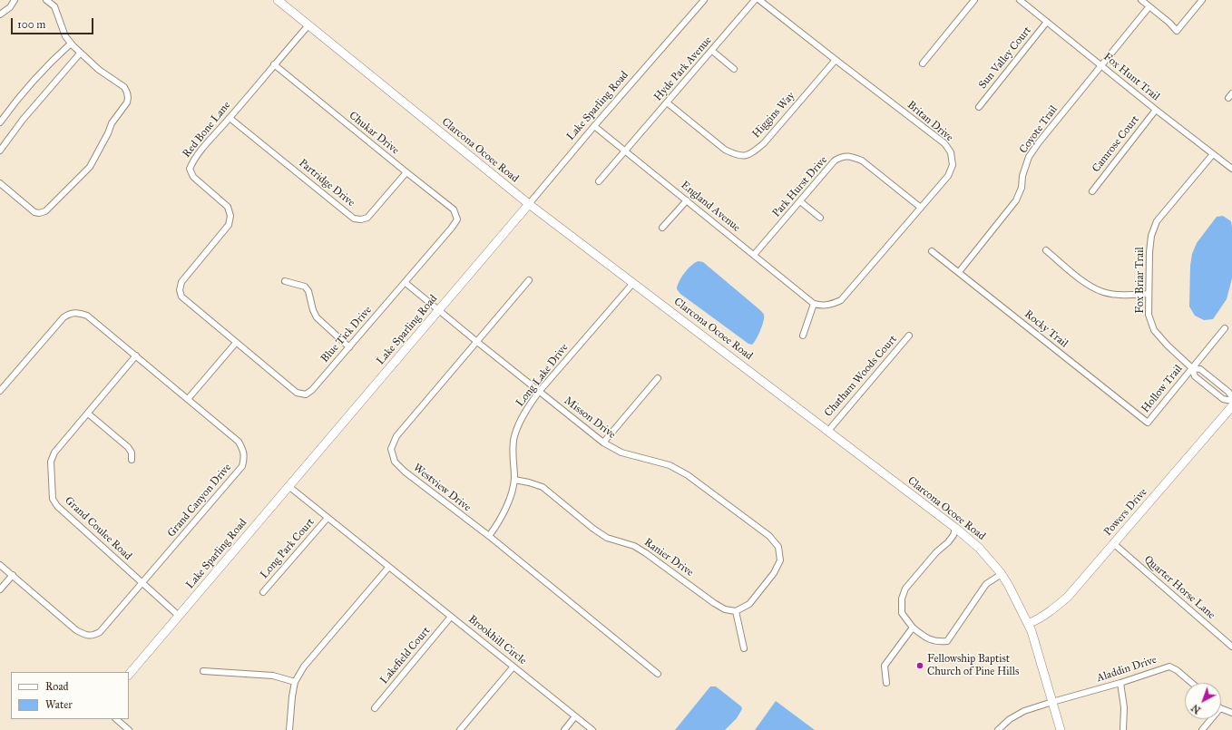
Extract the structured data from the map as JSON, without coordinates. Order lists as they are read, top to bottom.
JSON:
{
  "streets": {
    "street": [
      "Sun Valley Court",
      "Hyde Park Avenue",
      "Fox Hunt Trail",
      "Lake Sparling Road",
      "Higgins Way",
      "Britan Drive",
      "Red Bone Lane",
      "Coyote Trail",
      "Chukar Drive",
      "Camrose Court",
      "Clarcona Ocoee Road",
      "Partridge Drive",
      "Park Hurst Drive",
      "England Avenue",
      "Fox Briar Trail",
      "Rocky Trail",
      "Blue Tick Drive",
      "Long Lake Drive",
      "Chatham Woods Court",
      "Hollow Trail",
      "Misson Drive",
      "Westview Drive",
      "Grand Canyon Drive",
      "Powers Drive",
      "Grand Coulee Road",
      "Long Park Court",
      "Ranier Drive",
      "Quarter Horse Lane",
      "Brookhill Circle",
      "Lakefield Court",
      "Aladdin Drive"
    ]
  },
  "crossings": [
    ["Sun Valley Court", "Fox Hunt Trail"],
    ["Hyde Park Avenue", "Higgins Way"],
    ["Hyde Park Avenue", "England Avenue"],
    ["Fox Hunt Trail", "Coyote Trail"],
    ["Fox Hunt Trail", "Camrose Court"],
    ["Fox Hunt Trail", "Fox Briar Trail"],
    ["Lake Sparling Road", "Clarcona Ocoee Road"],
    ["Lake Sparling Road", "England Avenue"],
    ["Lake Sparling Road", "Misson Drive"],
    ["Lake Sparling Road", "Grand Coulee Road"],
    ["Lake Sparling Road", "Brookhill Circle"],
    ["Higgins Way", "Britan Drive"],
    ["Britan Drive", "Park Hurst Drive"],
    ["Britan Drive", "England Avenue"],
    ["Red Bone Lane", "Chukar Drive"],
    ["Red Bone Lane", "Clarcona Ocoee Road"],
    ["Red Bone Lane", "Partridge Drive"],
    ["Red Bone Lane", "Blue Tick Drive"],
    ["Coyote Trail", "Rocky Trail"],
    ["Chukar Drive", "Partridge Drive"],
    ["Chukar Drive", "Blue Tick Drive"],
    ["Clarcona Ocoee Road", "Long Lake Drive"],
    ["Clarcona Ocoee Road", "Chatham Woods Court"],
    ["Clarcona Ocoee Road", "Powers Drive"],
    ["Clarcona Ocoee Road", "Aladdin Drive"],
    ["Park Hurst Drive", "England Avenue"],
    ["Fox Briar Trail", "Hollow Trail"],
    ["Rocky Trail", "Hollow Trail"],
    ["Blue Tick Drive", "Misson Drive"],
    ["Long Lake Drive", "Misson Drive"],
    ["Long Lake Drive", "Westview Drive"],
    ["Long Lake Drive", "Ranier Drive"],
    ["Misson Drive", "Westview Drive"],
    ["Misson Drive", "Ranier Drive"],
    ["Grand Canyon Drive", "Grand Coulee Road"],
    ["Powers Drive", "Quarter Horse Lane"],
    ["Long Park Court", "Brookhill Circle"],
    ["Brookhill Circle", "Lakefield Court"]
  ],
  "places": ["Fellowship Baptist Church of Pine Hills"],
  "legend": ["Road", "Water"],
  "scale_bar": "100 m",
  "north": "bottom left"
}
